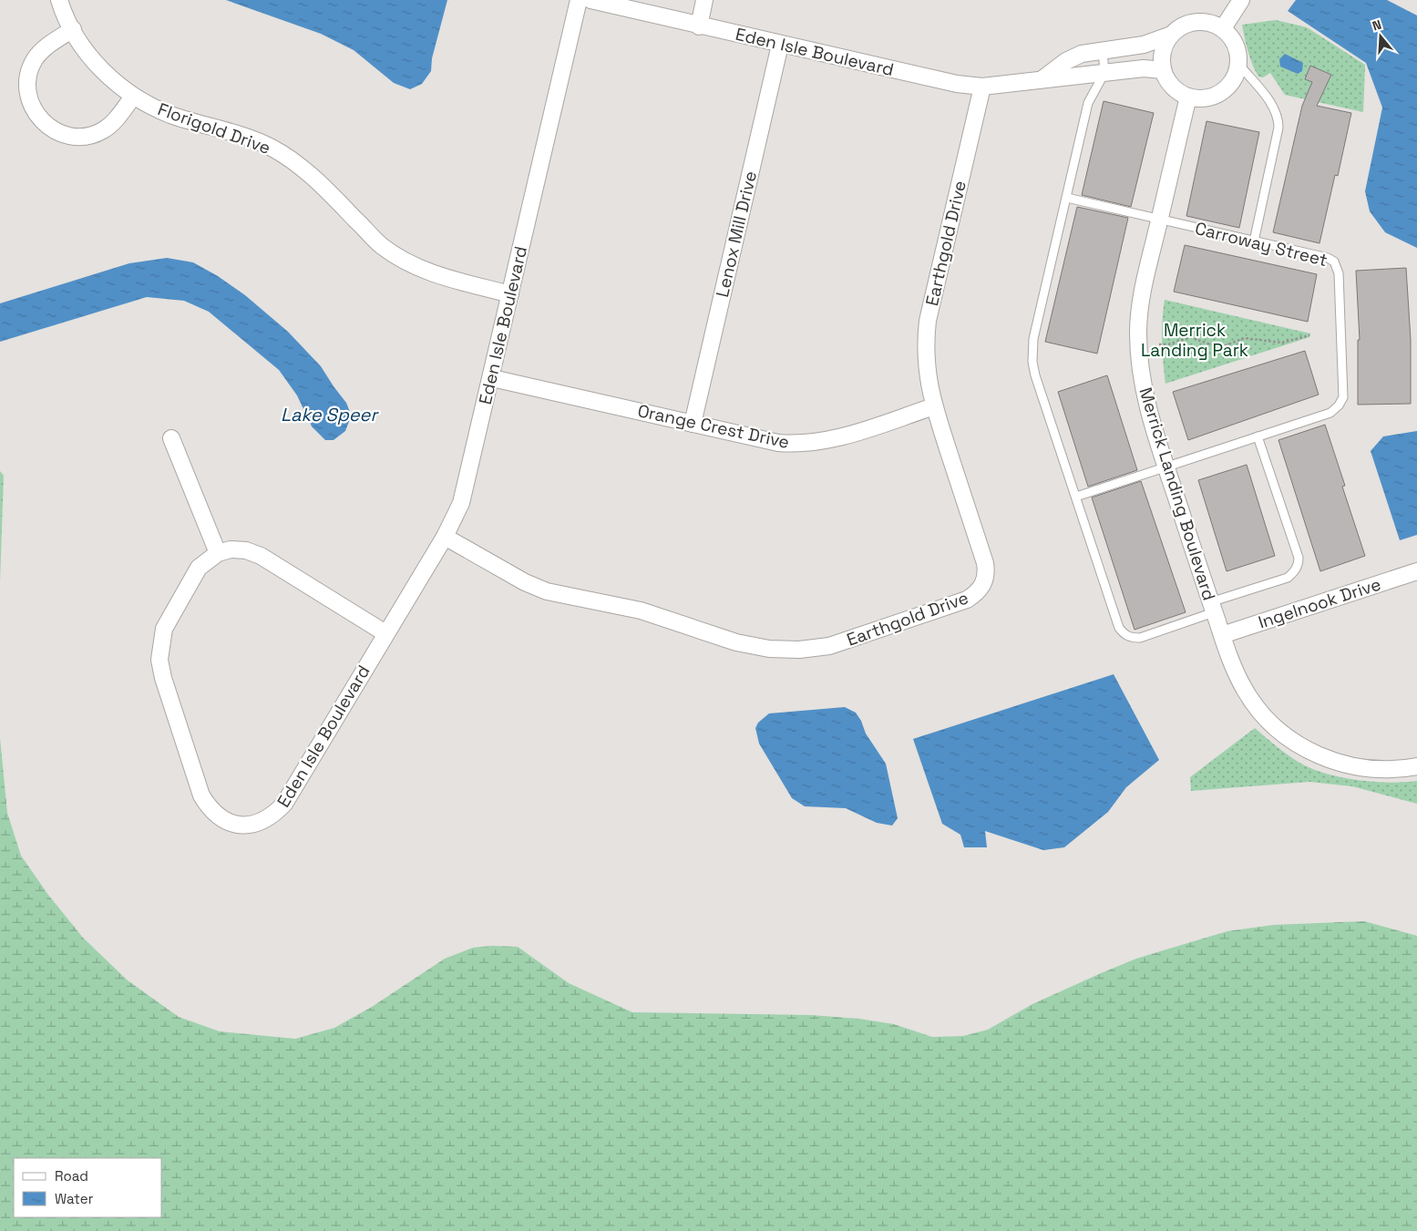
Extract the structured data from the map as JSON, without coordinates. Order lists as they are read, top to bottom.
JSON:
{
  "streets": {
    "street": [
      "Eden Isle Boulevard",
      "Florigold Drive",
      "Lenox Mill Drive",
      "Earthgold Drive",
      "Orange Crest Drive",
      "Merrick Landing Boulevard",
      "Ingelnook Drive"
    ],
    "lane": ["Carroway Street"]
  },
  "crossings": [
    ["Eden Isle Boulevard", "Florigold Drive"],
    ["Eden Isle Boulevard", "Lenox Mill Drive"],
    ["Eden Isle Boulevard", "Earthgold Drive"],
    ["Eden Isle Boulevard", "Orange Crest Drive"],
    ["Eden Isle Boulevard", "Merrick Landing Boulevard"],
    ["Lenox Mill Drive", "Orange Crest Drive"],
    ["Earthgold Drive", "Orange Crest Drive"],
    ["Carroway Street", "Merrick Landing Boulevard"],
    ["Merrick Landing Boulevard", "Ingelnook Drive"]
  ],
  "water": ["Lake Speer"],
  "parks": ["Merrick Landing Park"],
  "legend": ["Road", "Water"],
  "north": "top"
}
